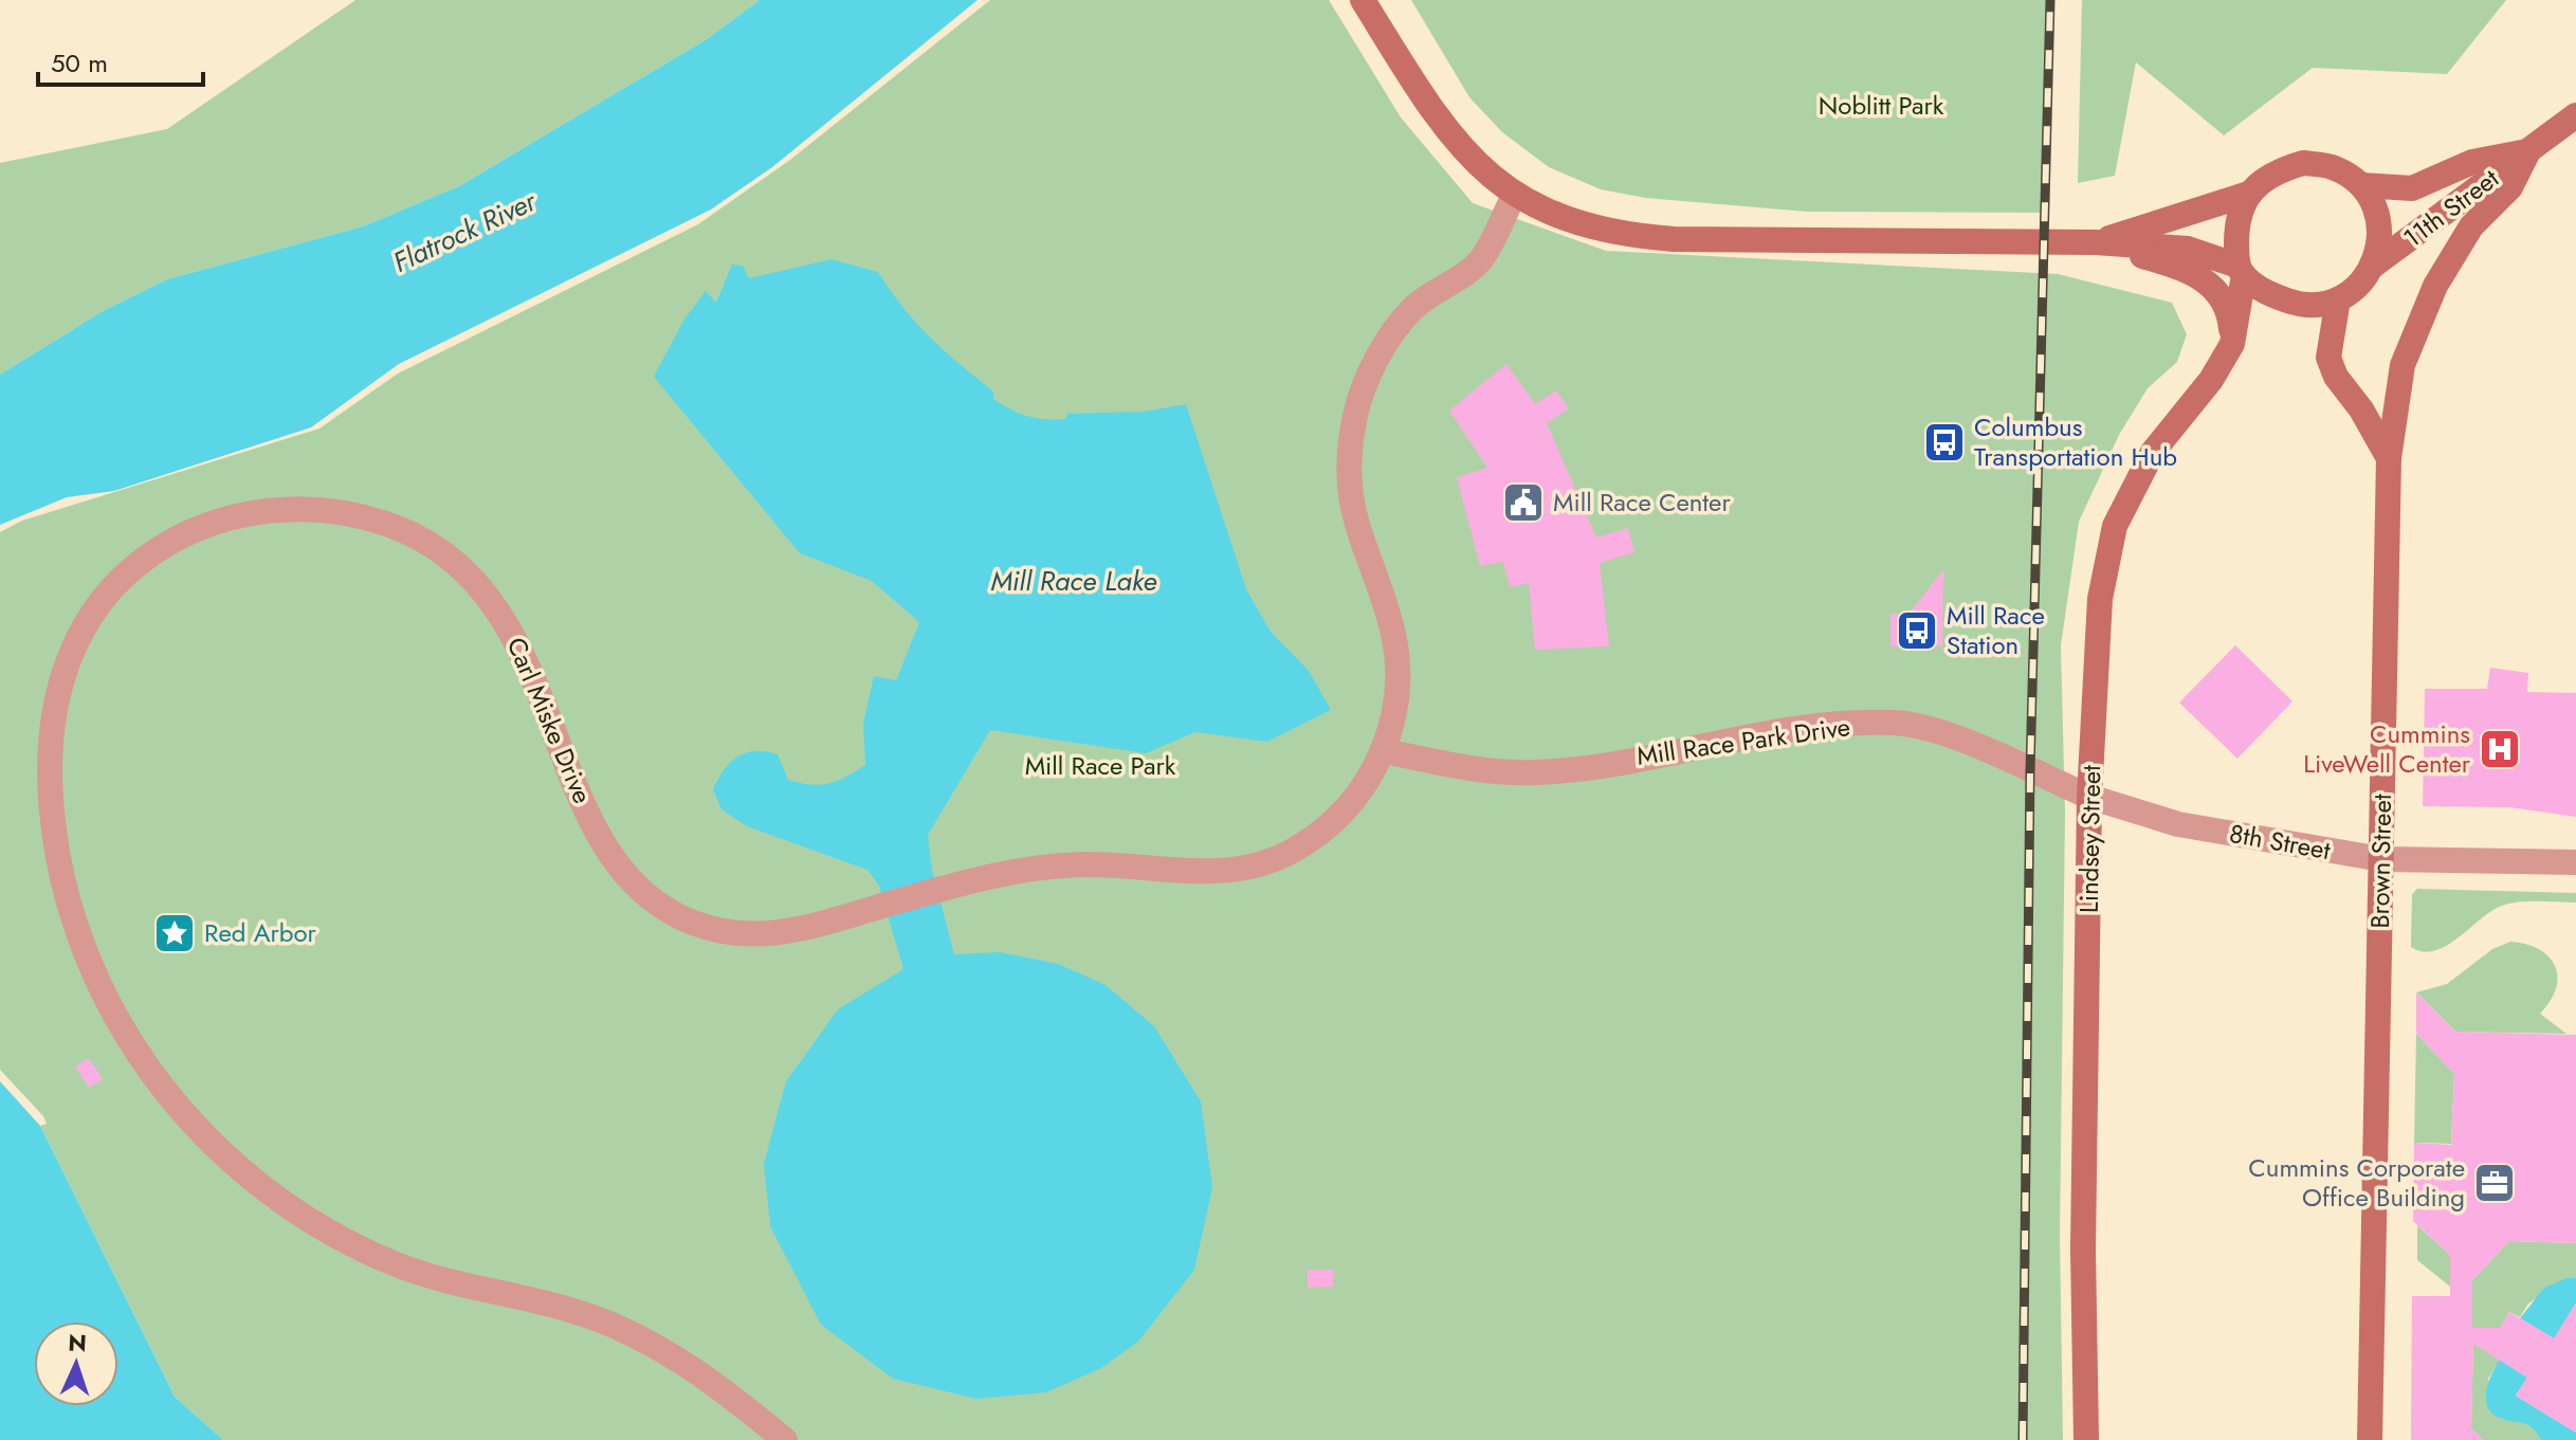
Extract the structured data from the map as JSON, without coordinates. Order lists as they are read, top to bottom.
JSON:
{
  "streets": {
    "main road": ["11th Street", "Lindsey Street", "Brown Street"],
    "street": ["Carl Miske Drive", "Mill Race Park Drive", "8th Street"]
  },
  "crossings": [
    ["11th Street", "Lindsey Street"],
    ["11th Street", "Brown Street"],
    ["Carl Miske Drive", "Mill Race Park Drive"],
    ["Mill Race Park Drive", "Lindsey Street"],
    ["Mill Race Park Drive", "8th Street"],
    ["Lindsey Street", "8th Street"],
    ["8th Street", "Brown Street"]
  ],
  "water": ["Flatrock River", "Mill Race Lake"],
  "parks": ["Noblitt Park", "Mill Race Park"],
  "places": {
    "bus stop": ["Columbus Transportation Hub", "Mill Race Station"],
    "public building": ["Mill Race Center"],
    "hospital": ["Cummins LiveWell Center"],
    "place": ["Red Arbor"],
    "office": ["Cummins Corporate Office Building"]
  },
  "scale_bar": "50 m",
  "north": "top"
}
